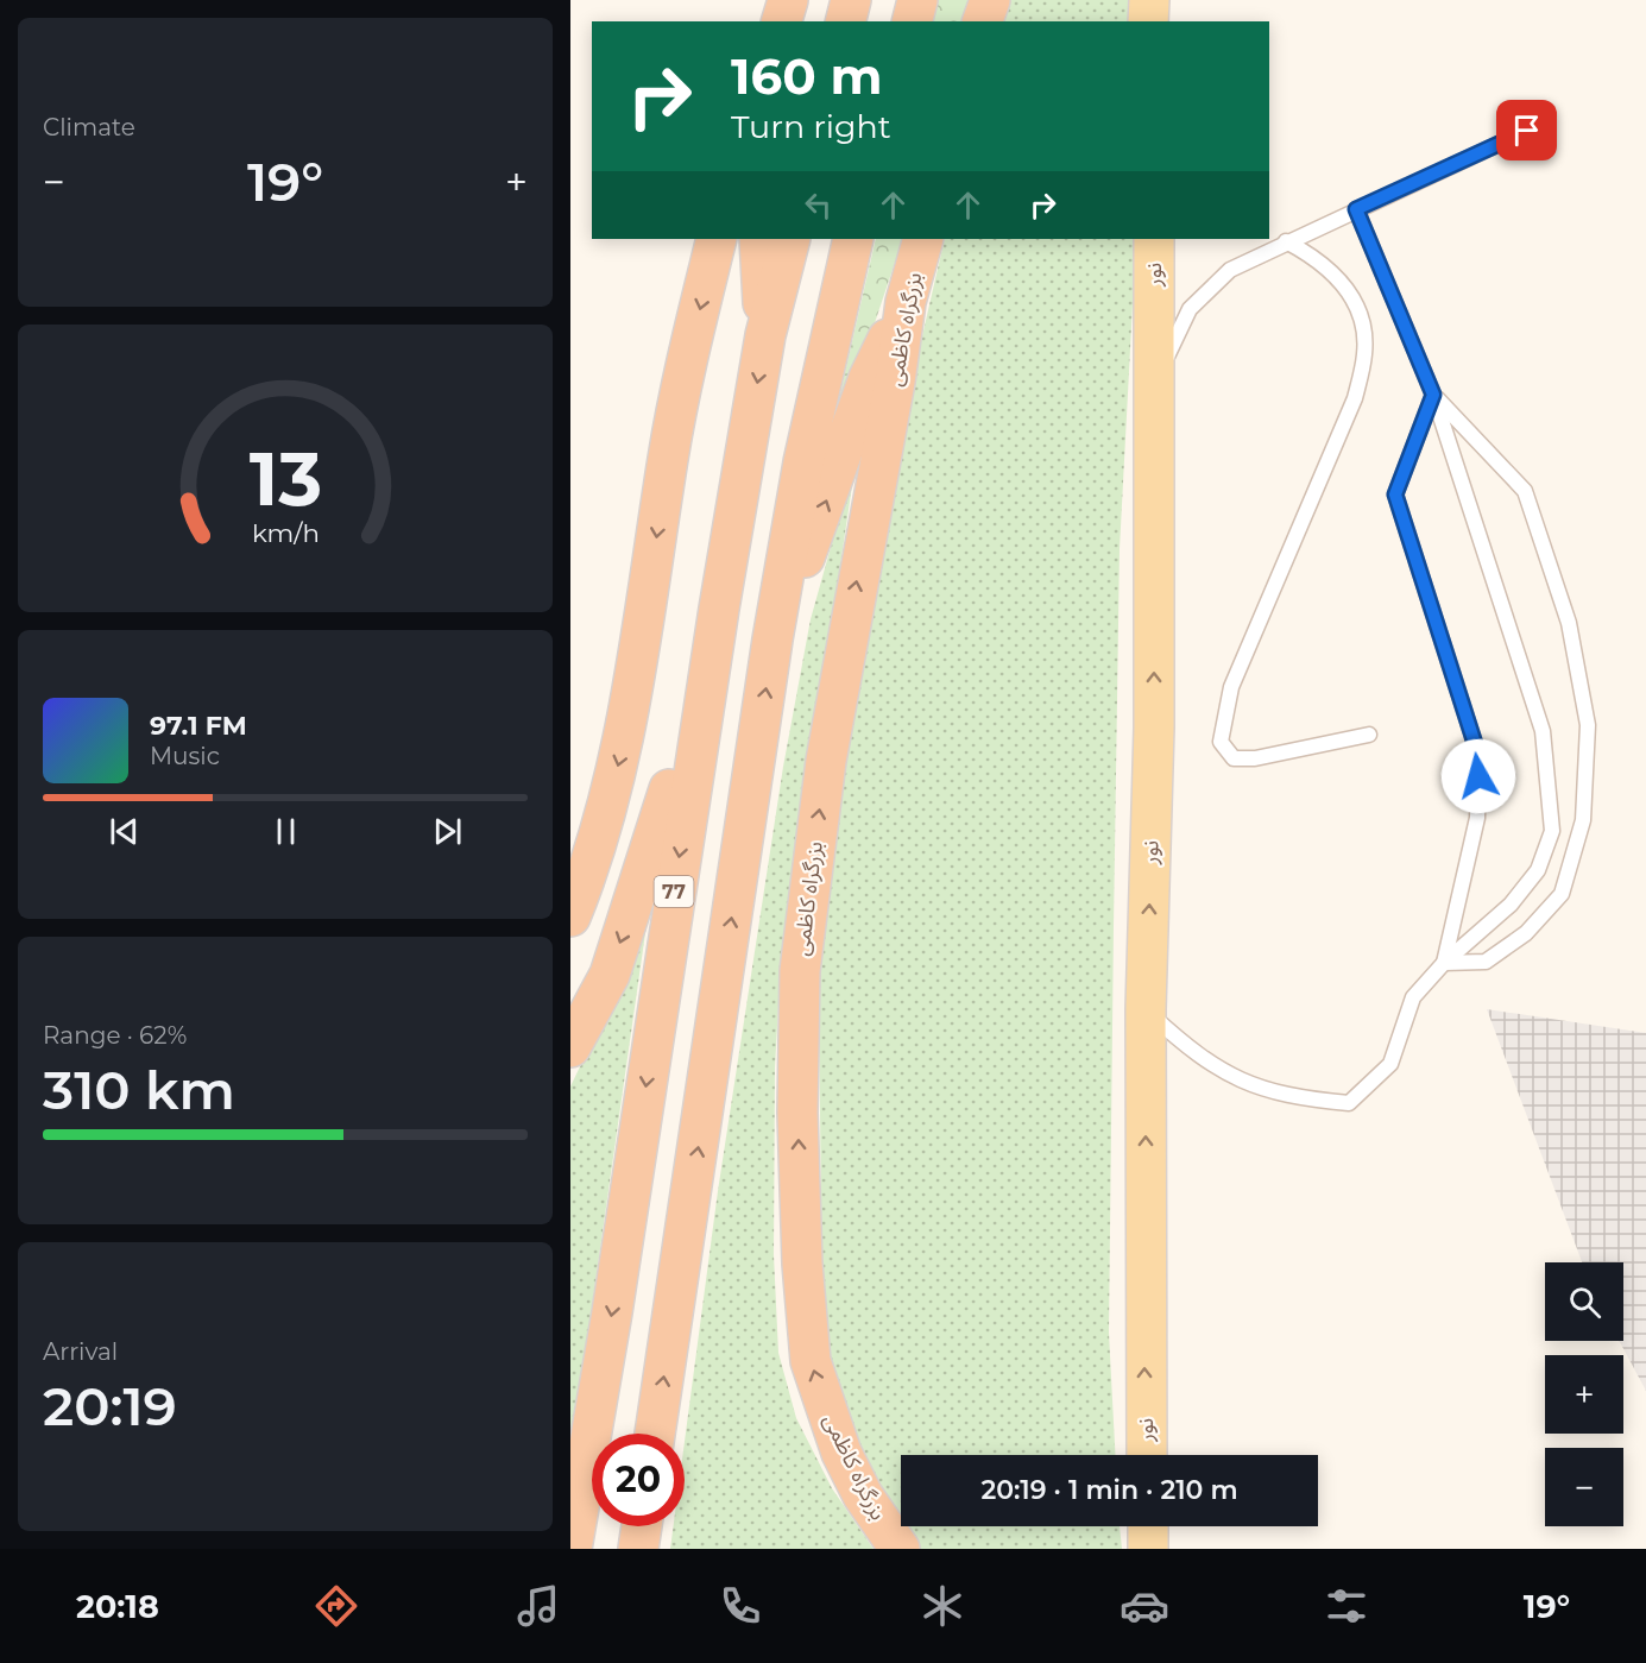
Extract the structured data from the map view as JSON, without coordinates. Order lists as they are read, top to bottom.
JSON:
{
  "streets": {
    "highway": ["بزرگراه کاظمی", "77"],
    "main road": ["نور"]
  },
  "one_way": ["نور"],
  "page": {
    "tile": [
      "Climate",
      ["Range · 62%", "310 km"],
      ["Arrival", "20:19"]
    ],
    "turn": ["160 m", "Turn right"],
    "heat": ["−", "19°", "+"],
    "song": ["97.1 FM", "Music"],
    "map_buttons": ["+", "−"],
    "limit": "20",
    "trip": "20:19 · 1 min · 210 m",
    "tabs": ["20:18", "19°"],
    "gauge": ["13", "km/h"]
  }
}
